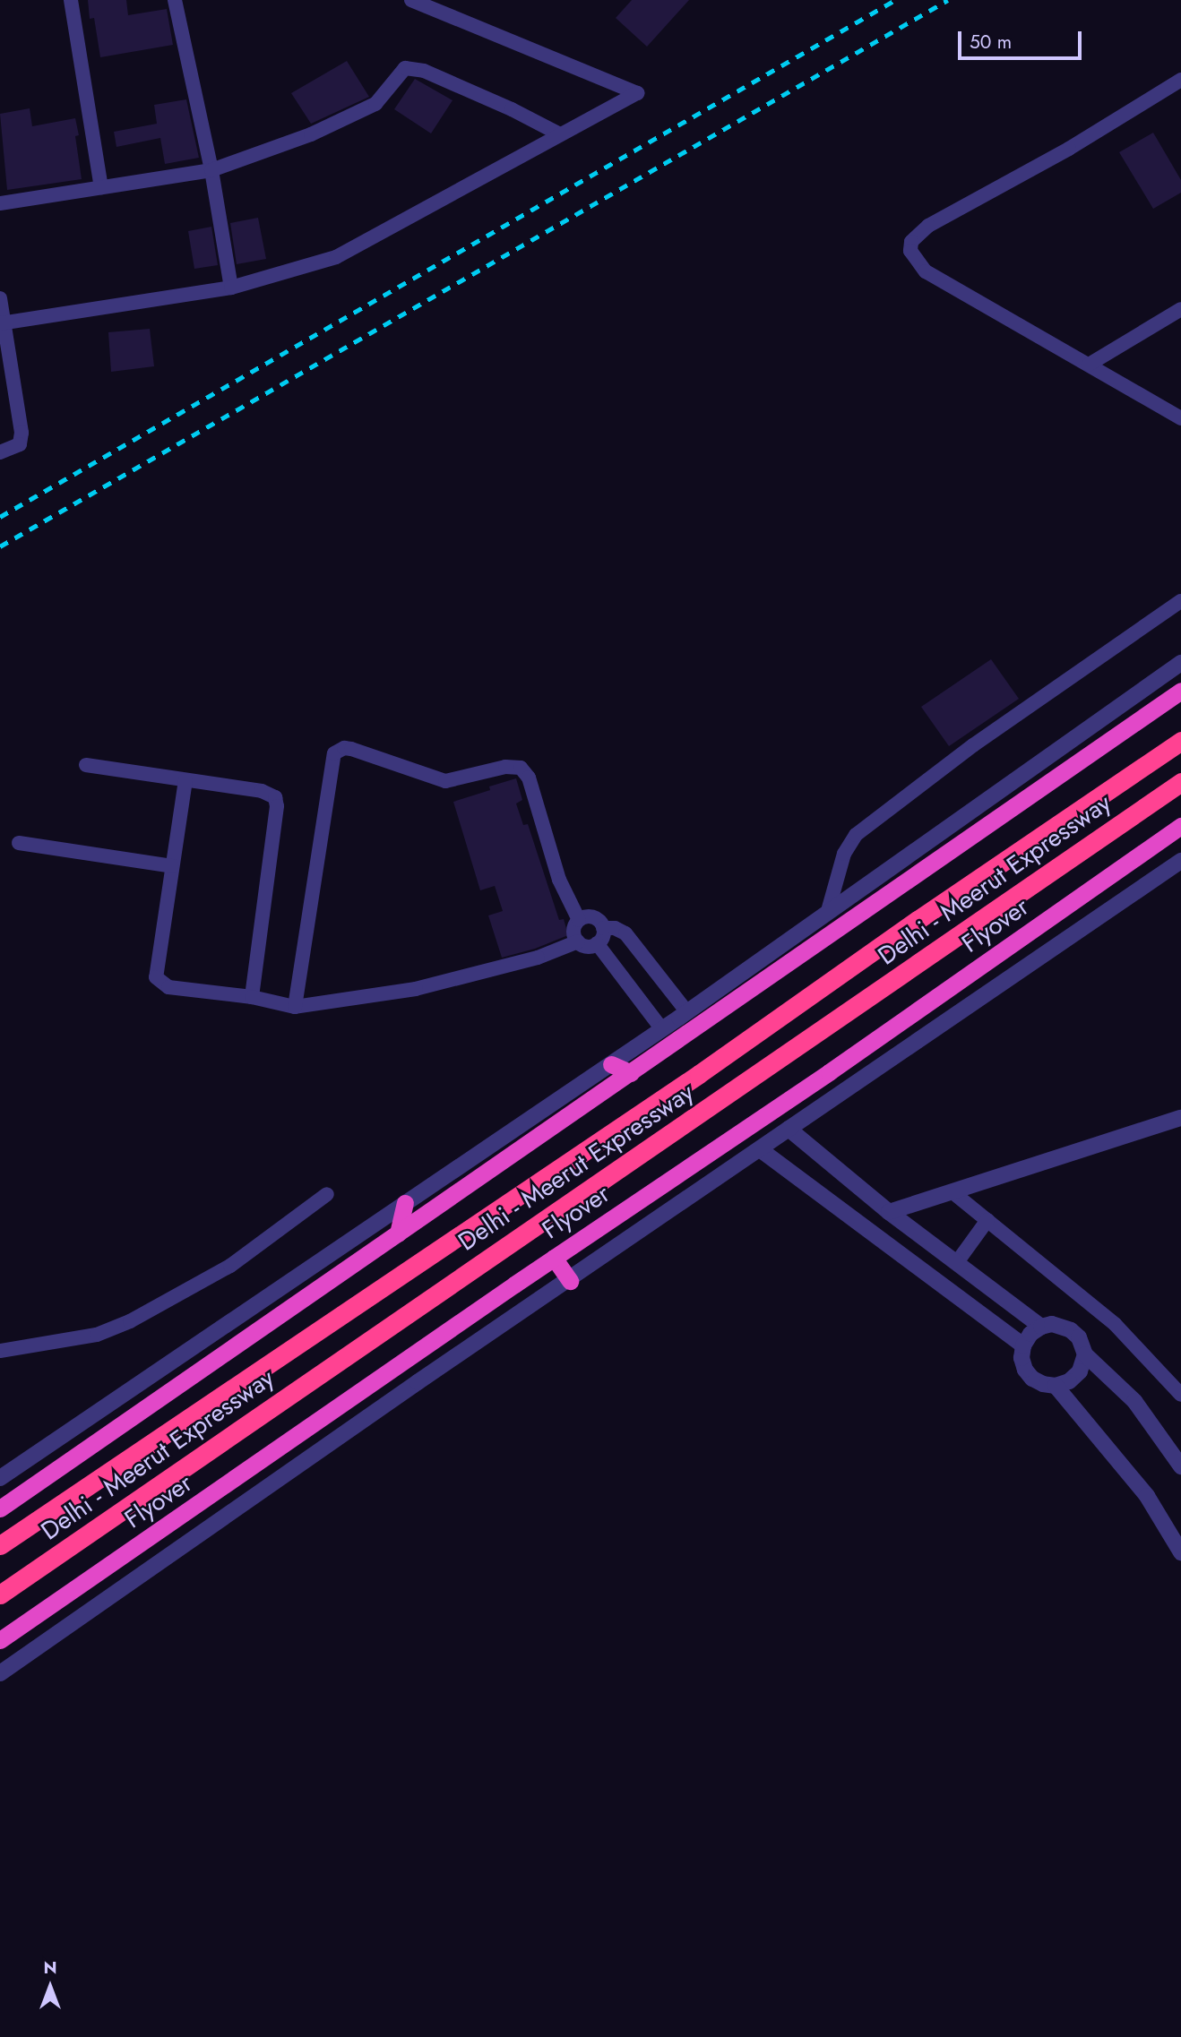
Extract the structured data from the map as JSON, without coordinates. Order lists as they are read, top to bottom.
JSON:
{
  "streets": {
    "highway": ["Delhi - Meerut Expressway", "Flyover"]
  },
  "scale_bar": "50 m",
  "north": "top"
}
